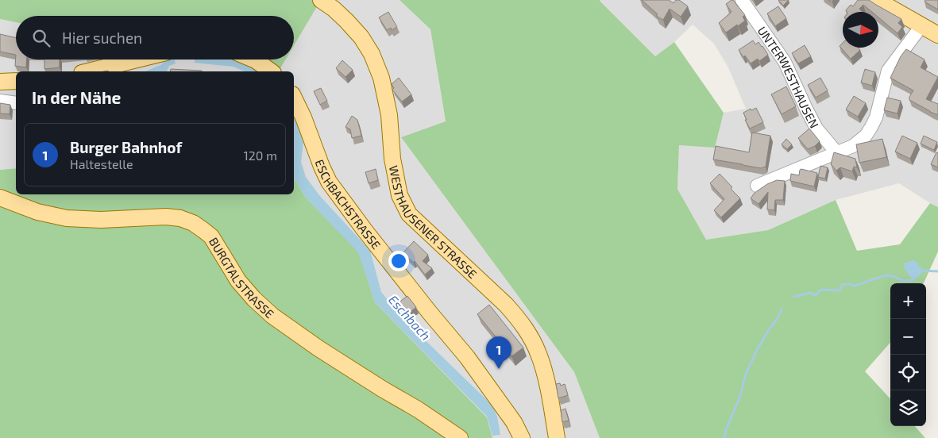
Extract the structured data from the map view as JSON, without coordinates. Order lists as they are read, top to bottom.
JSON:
{
  "streets": {
    "main road": ["ESCHBACHSTRASSE", "WESTHAUSENER STRASSE", "BURGTALSTRASSE"],
    "street": ["UNTERWESTHAUSEN"]
  },
  "water": ["Eschbach"],
  "north": "right",
  "page": {
    "search": "Hier suchen",
    "heading": "In der Nähe",
    "list": [
      {
        "mark": "1",
        "name": "Burger Bahnhof",
        "note": "Haltestelle",
        "value": "120 m"
      }
    ],
    "map_buttons": ["+", "−"],
    "pins": "1"
  }
}
